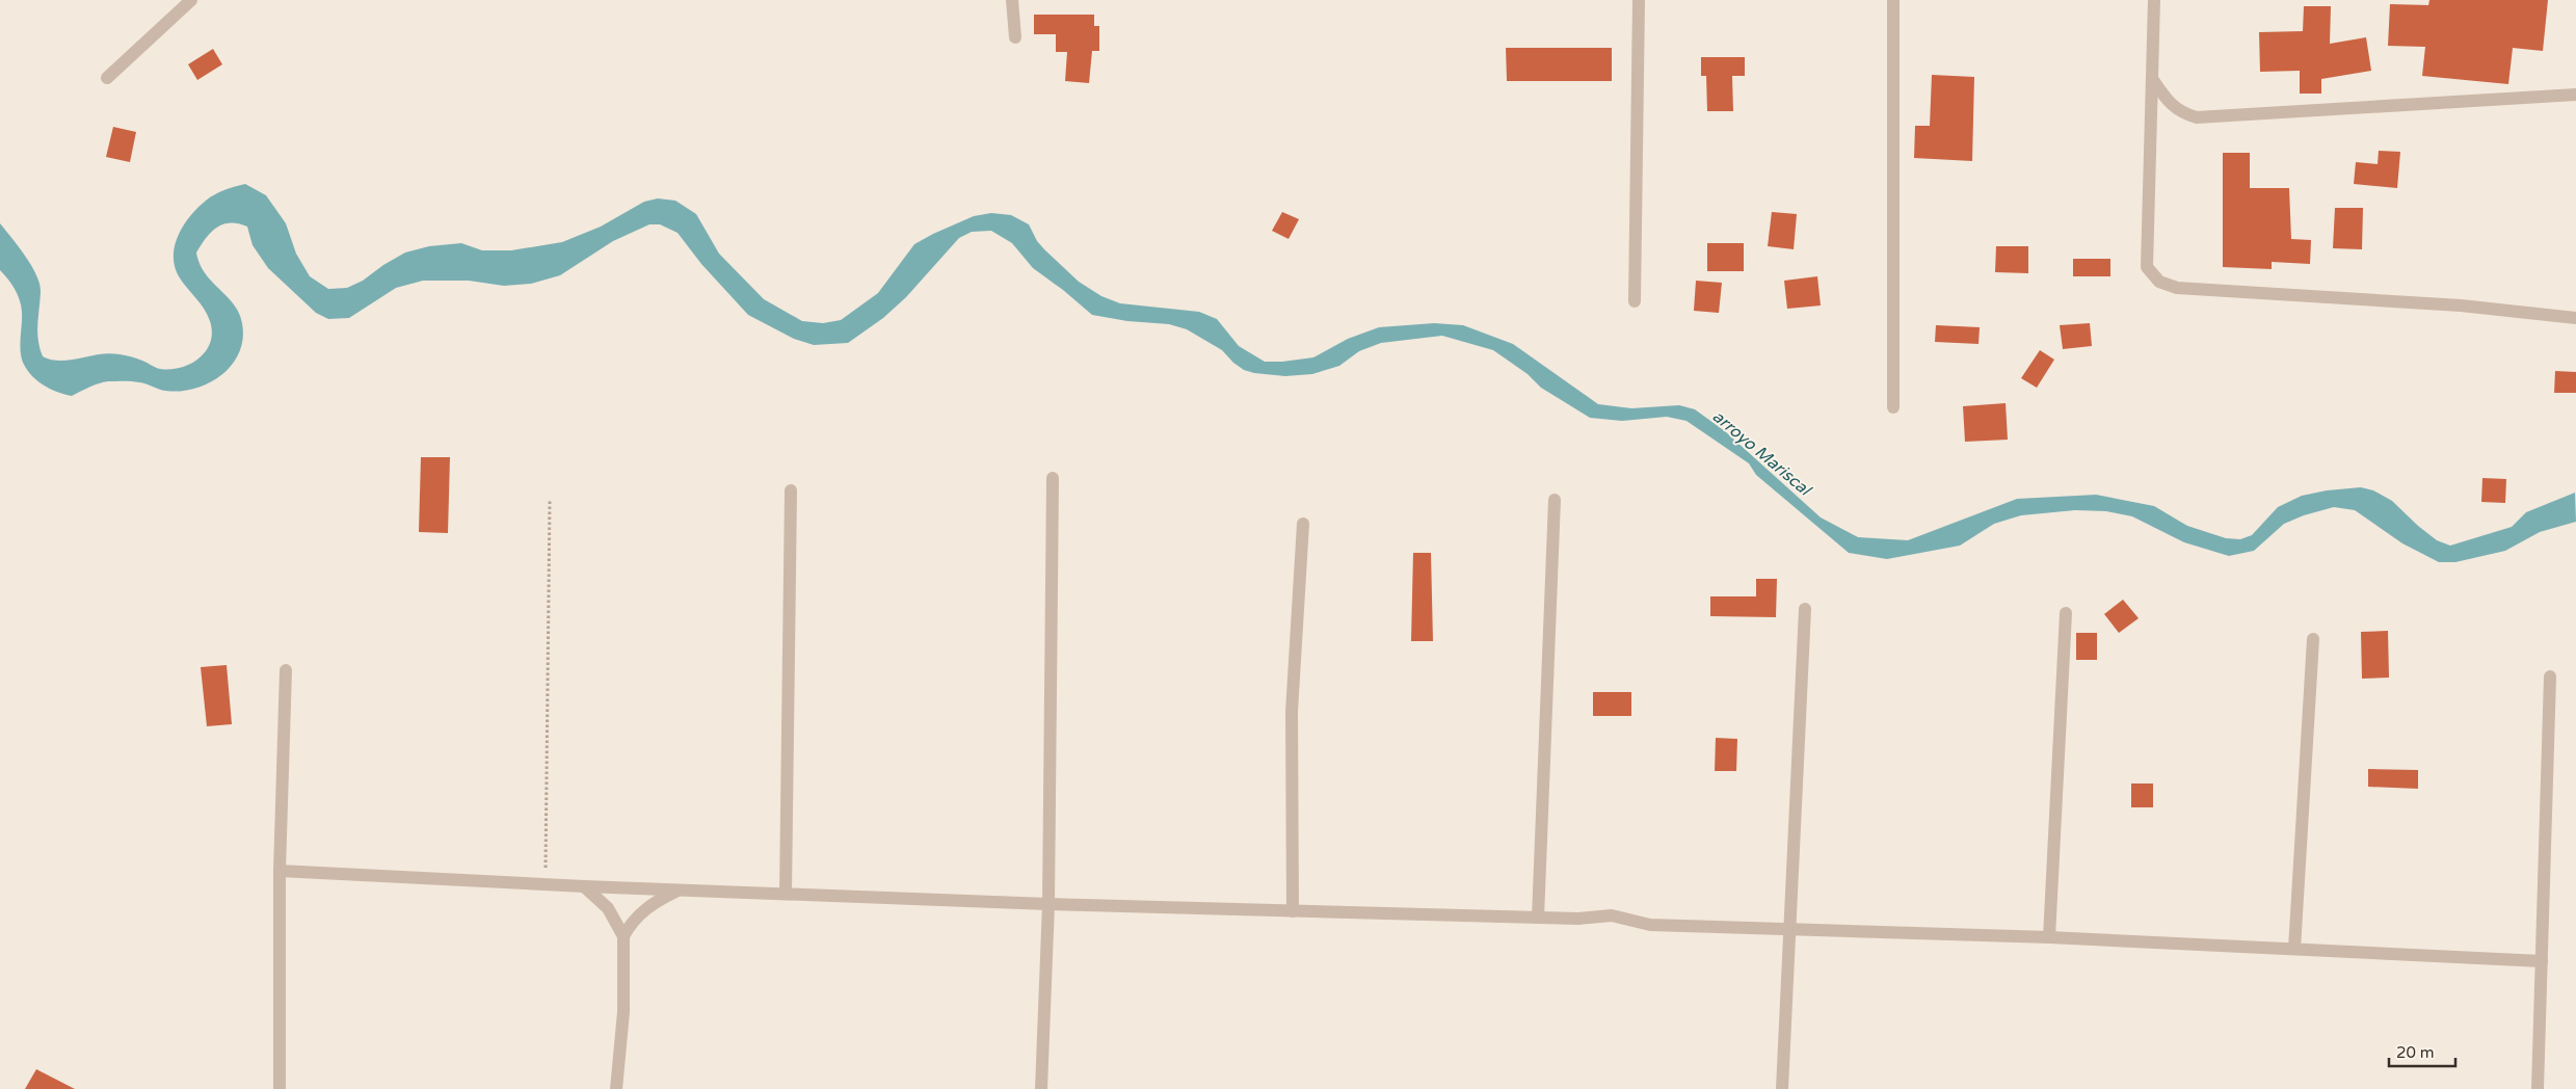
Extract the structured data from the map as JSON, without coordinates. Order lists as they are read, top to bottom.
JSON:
{
  "water": ["arroyo Mariscal"],
  "scale_bar": "20 m"
}
